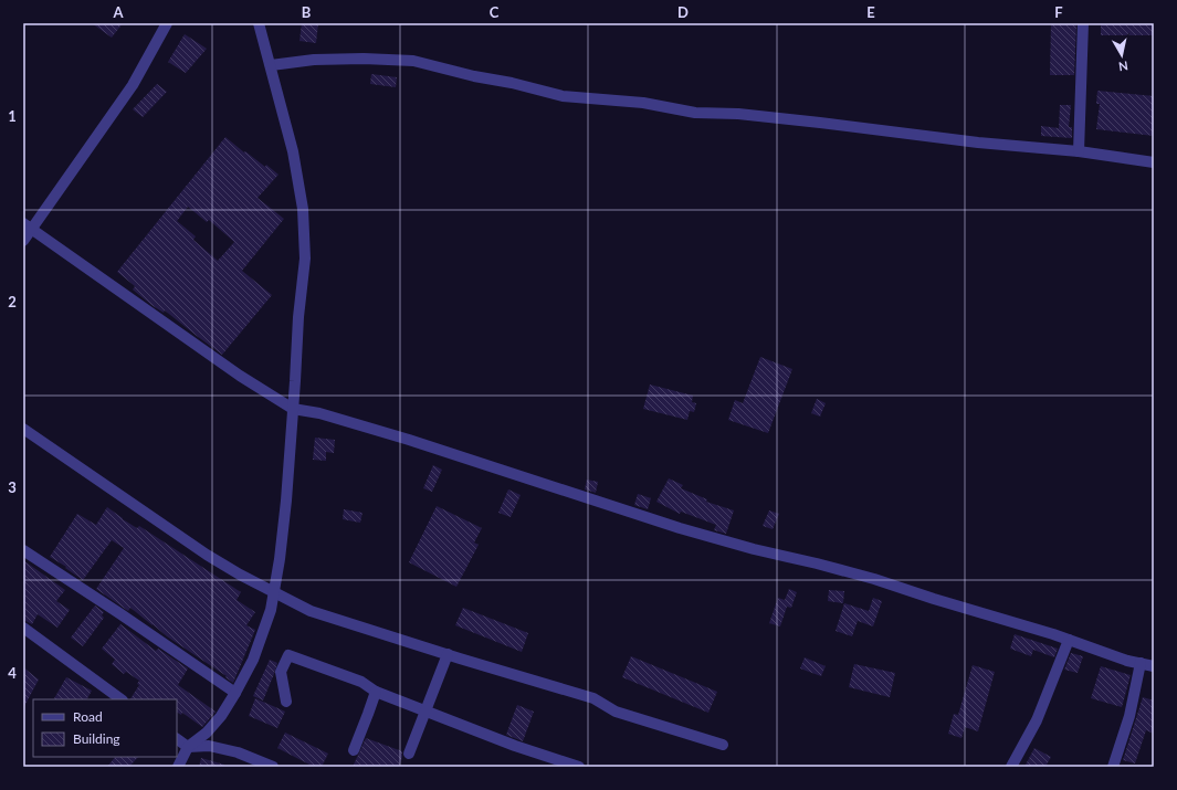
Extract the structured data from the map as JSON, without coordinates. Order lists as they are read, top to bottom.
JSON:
{
  "legend": ["Road", "Building"],
  "north": "bottom",
  "grid": {
    "columns": [
      "A",
      "B",
      "C",
      "D",
      "E",
      "F"
    ],
    "rows": [
      "1",
      "2",
      "3",
      "4"
    ]
  }
}
